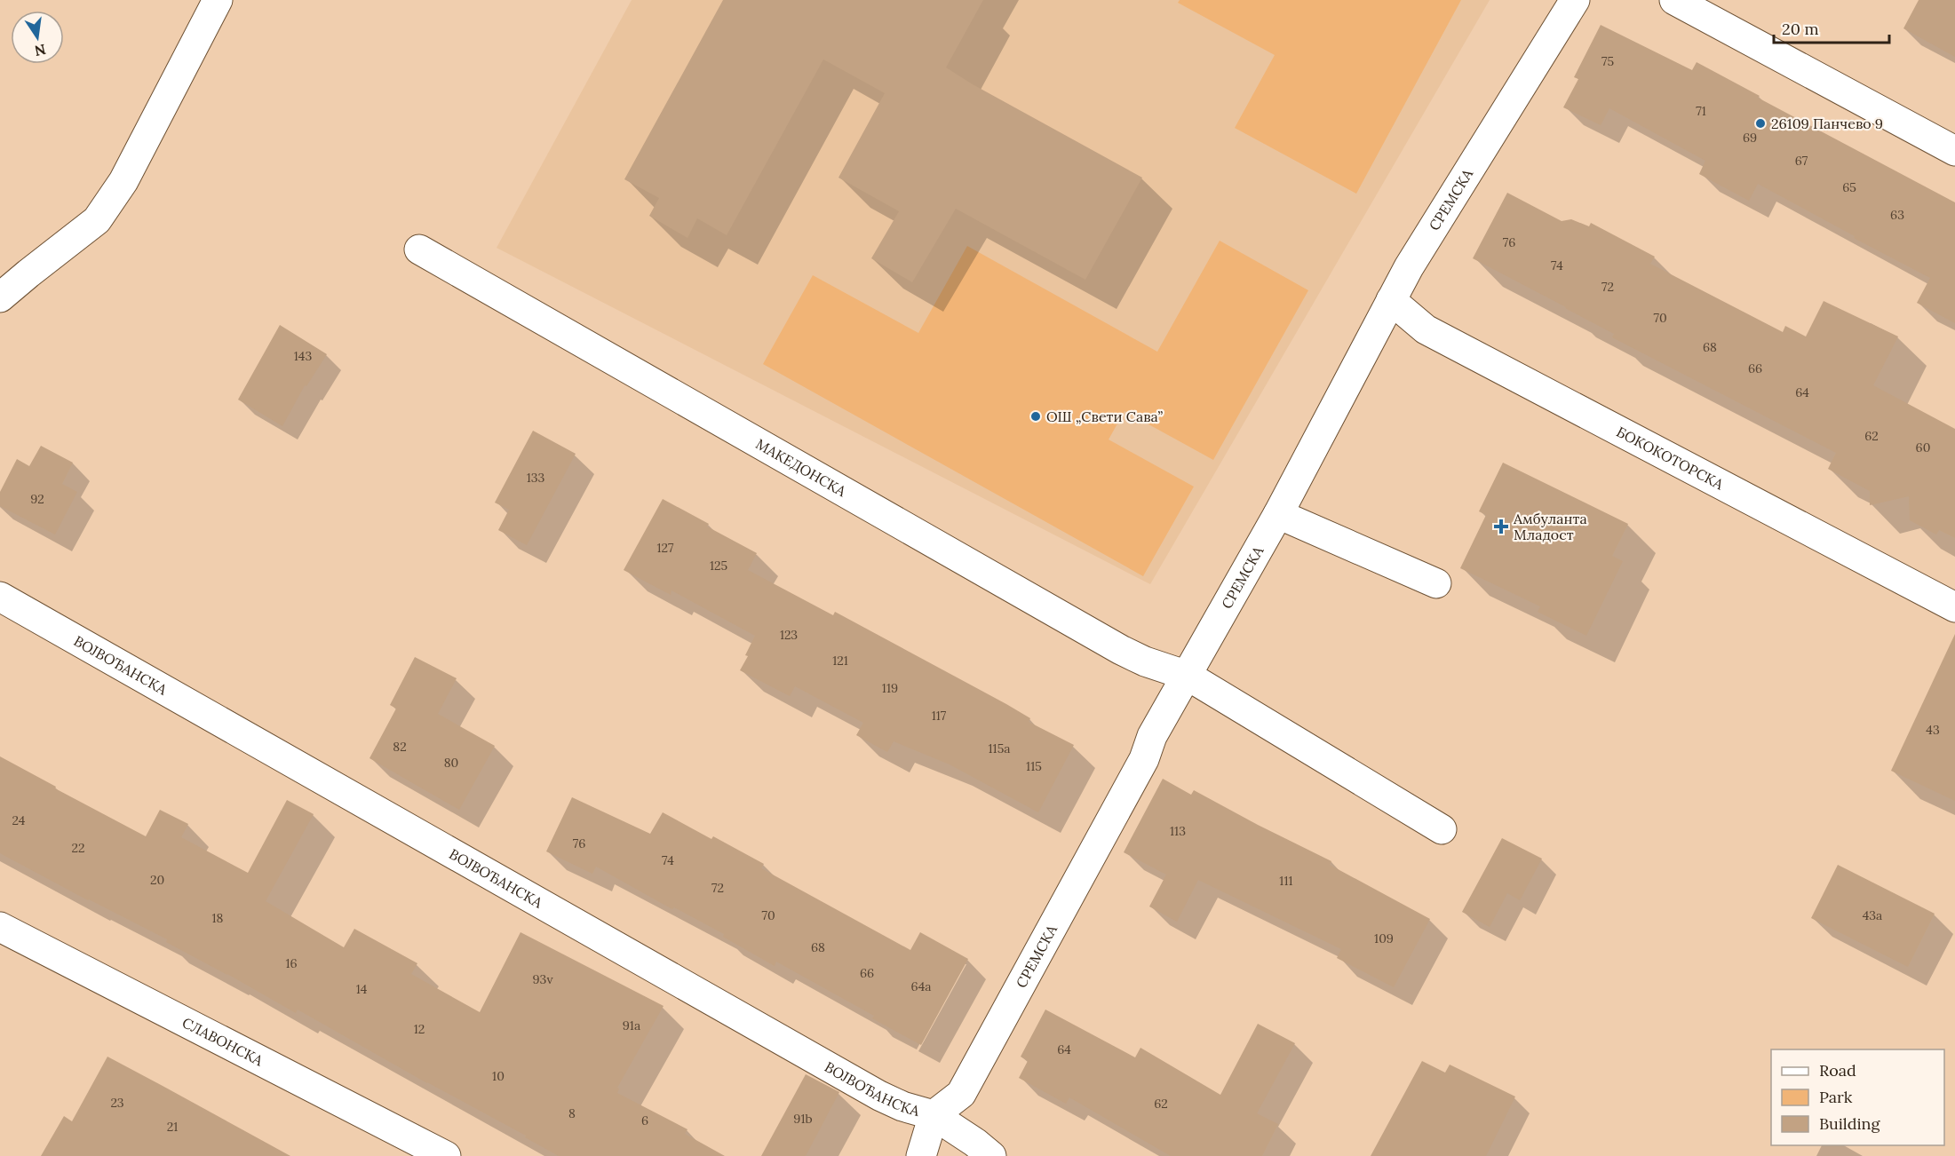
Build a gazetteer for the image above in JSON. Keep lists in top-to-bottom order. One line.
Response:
{"streets":{"street":["СРЕМСКА","БОКОКОТОРСКА","МАКЕДОНСКА","ВОЈВОЂАНСКА","СЛАВОНСКА"]},"crossings":[["СРЕМСКА","БОКОКОТОРСКА"],["СРЕМСКА","МАКЕДОНСКА"],["СРЕМСКА","ВОЈВОЂАНСКА"]],"places":{"other":["26109 Панчево 9","ОШ „Свети Сава”"],"health":["Амбуланта Младост"]},"house_numbers":["75","71","69","67","65","63","76","74","72","70","68","143","66","64","62","60","133","92","127","125","123","121","119","117","43","82","115a","80","115","24","113","76","22","74","20","111","72","70","43a","18","109","68","16","66","93v","64a","14","91a","12","64","10","23","62","8","91b","6","21"],"legend":["Road","Park","Building"],"scale_bar":"20 m","north":"bottom"}
